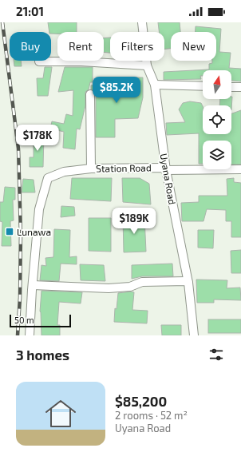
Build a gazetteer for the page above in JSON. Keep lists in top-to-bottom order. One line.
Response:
{"streets":{"street":["Station Road","Uyana Road"]},"crossings":[["Station Road","Uyana Road"]],"places":{"transit":["Lunawa"]},"scale_bar":"50 m","north":"top","page":{"status":"21:01","chip":["Buy","Rent","Filters","New"],"price":["$85.2K","$178K","$189K"],"scale":"50 m","heading":"3 homes","list":[{"name":"$85,200","note":"2 rooms · 52 m² · Uyana Road"}]}}
